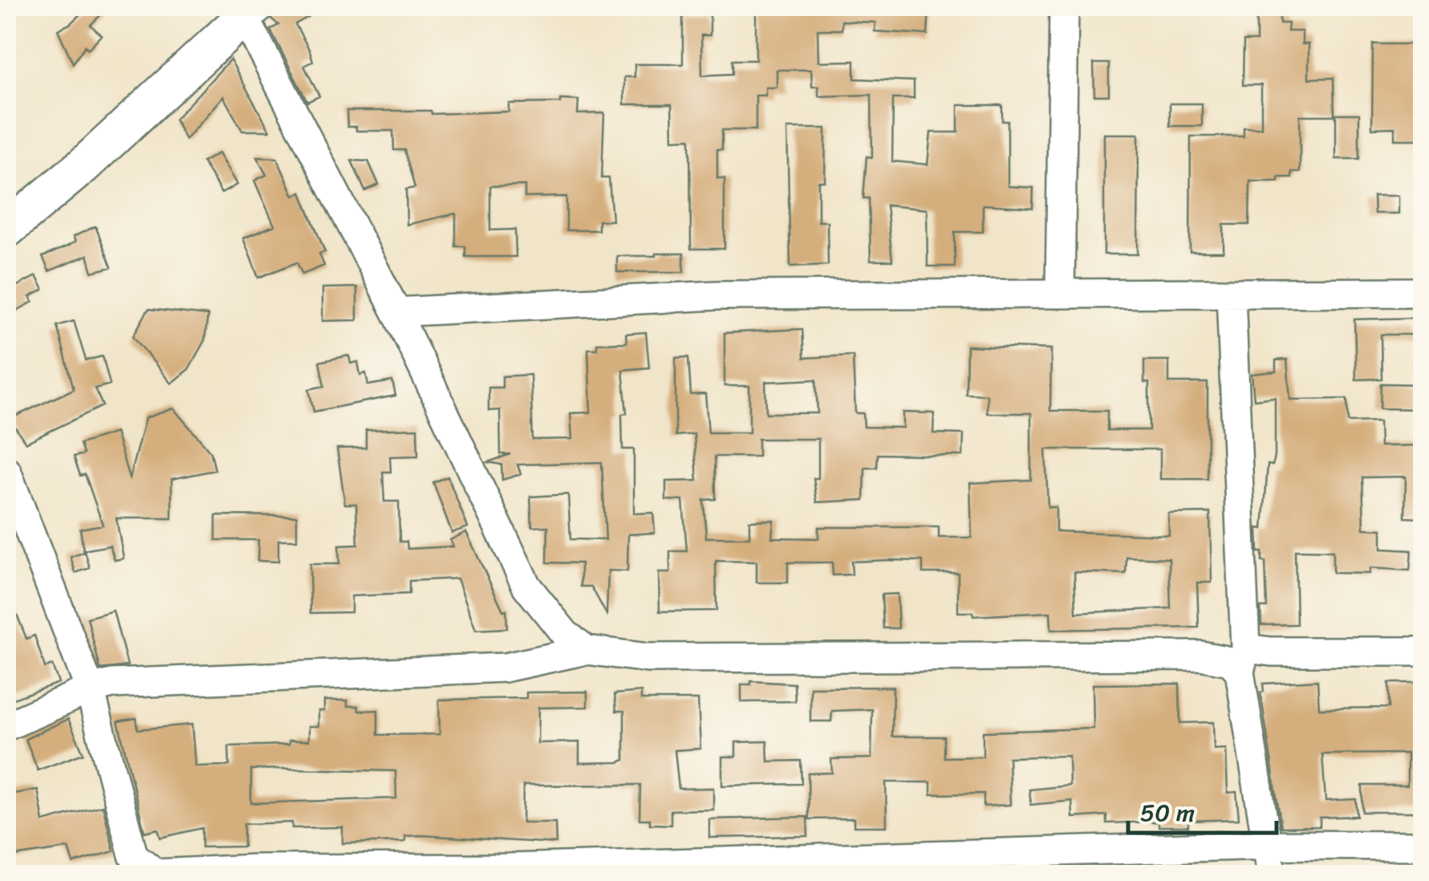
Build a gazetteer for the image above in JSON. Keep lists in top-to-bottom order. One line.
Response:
{"scale_bar":"50 m"}
